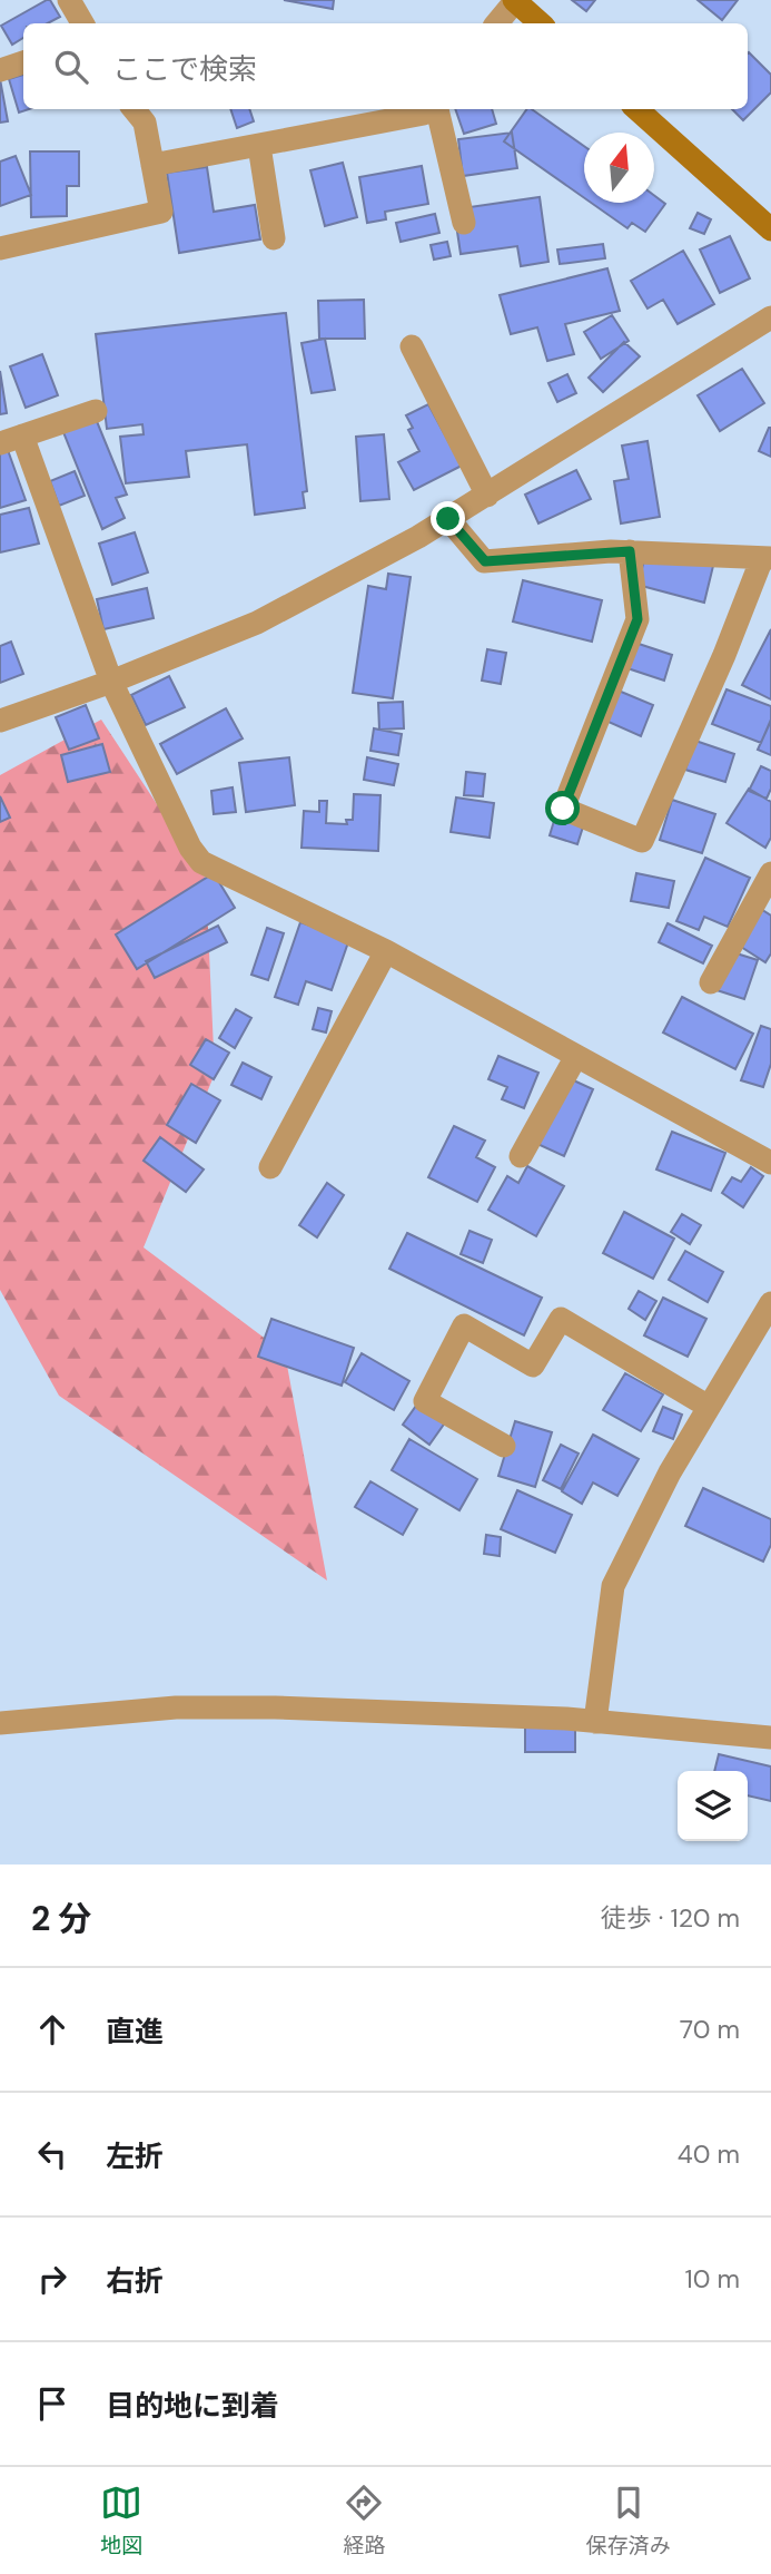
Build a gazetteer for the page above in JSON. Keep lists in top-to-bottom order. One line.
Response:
{"north":"top","page":{"search":"ここで検索","heading":["2 分","徒歩 · 120 m"],"list":[["直進","70 m"],["左折","40 m"],["右折","10 m"],"目的地に到着"],"nav":["地図","経路","保存済み"]}}
